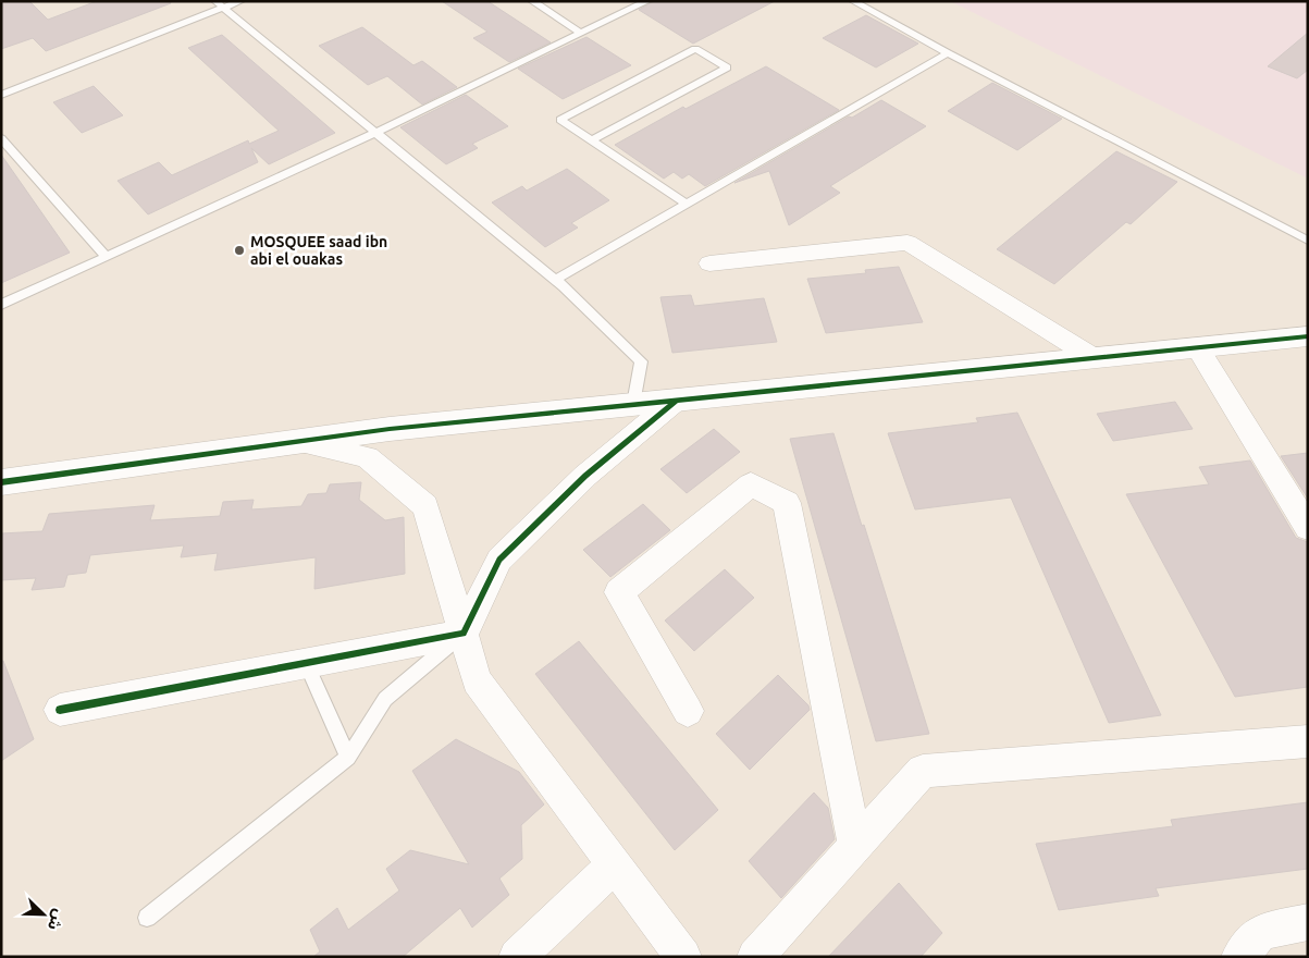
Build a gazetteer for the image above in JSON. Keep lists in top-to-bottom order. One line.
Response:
{"places":["MOSQUEE saad ibn abi el ouakas"],"north":"bottom right"}
